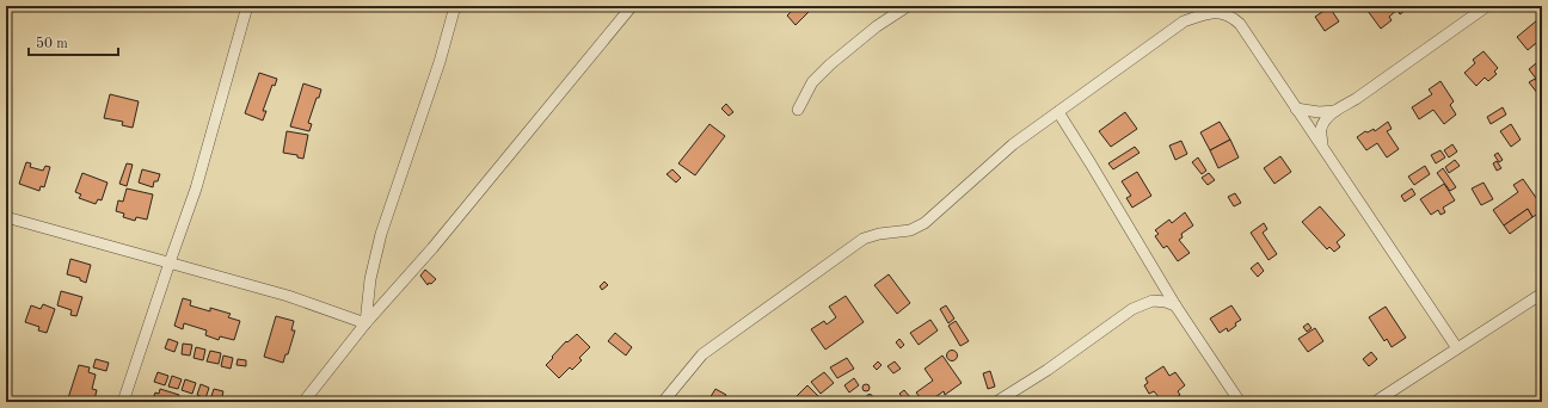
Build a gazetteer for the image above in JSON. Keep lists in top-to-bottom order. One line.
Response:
{"scale_bar":"50 m"}
